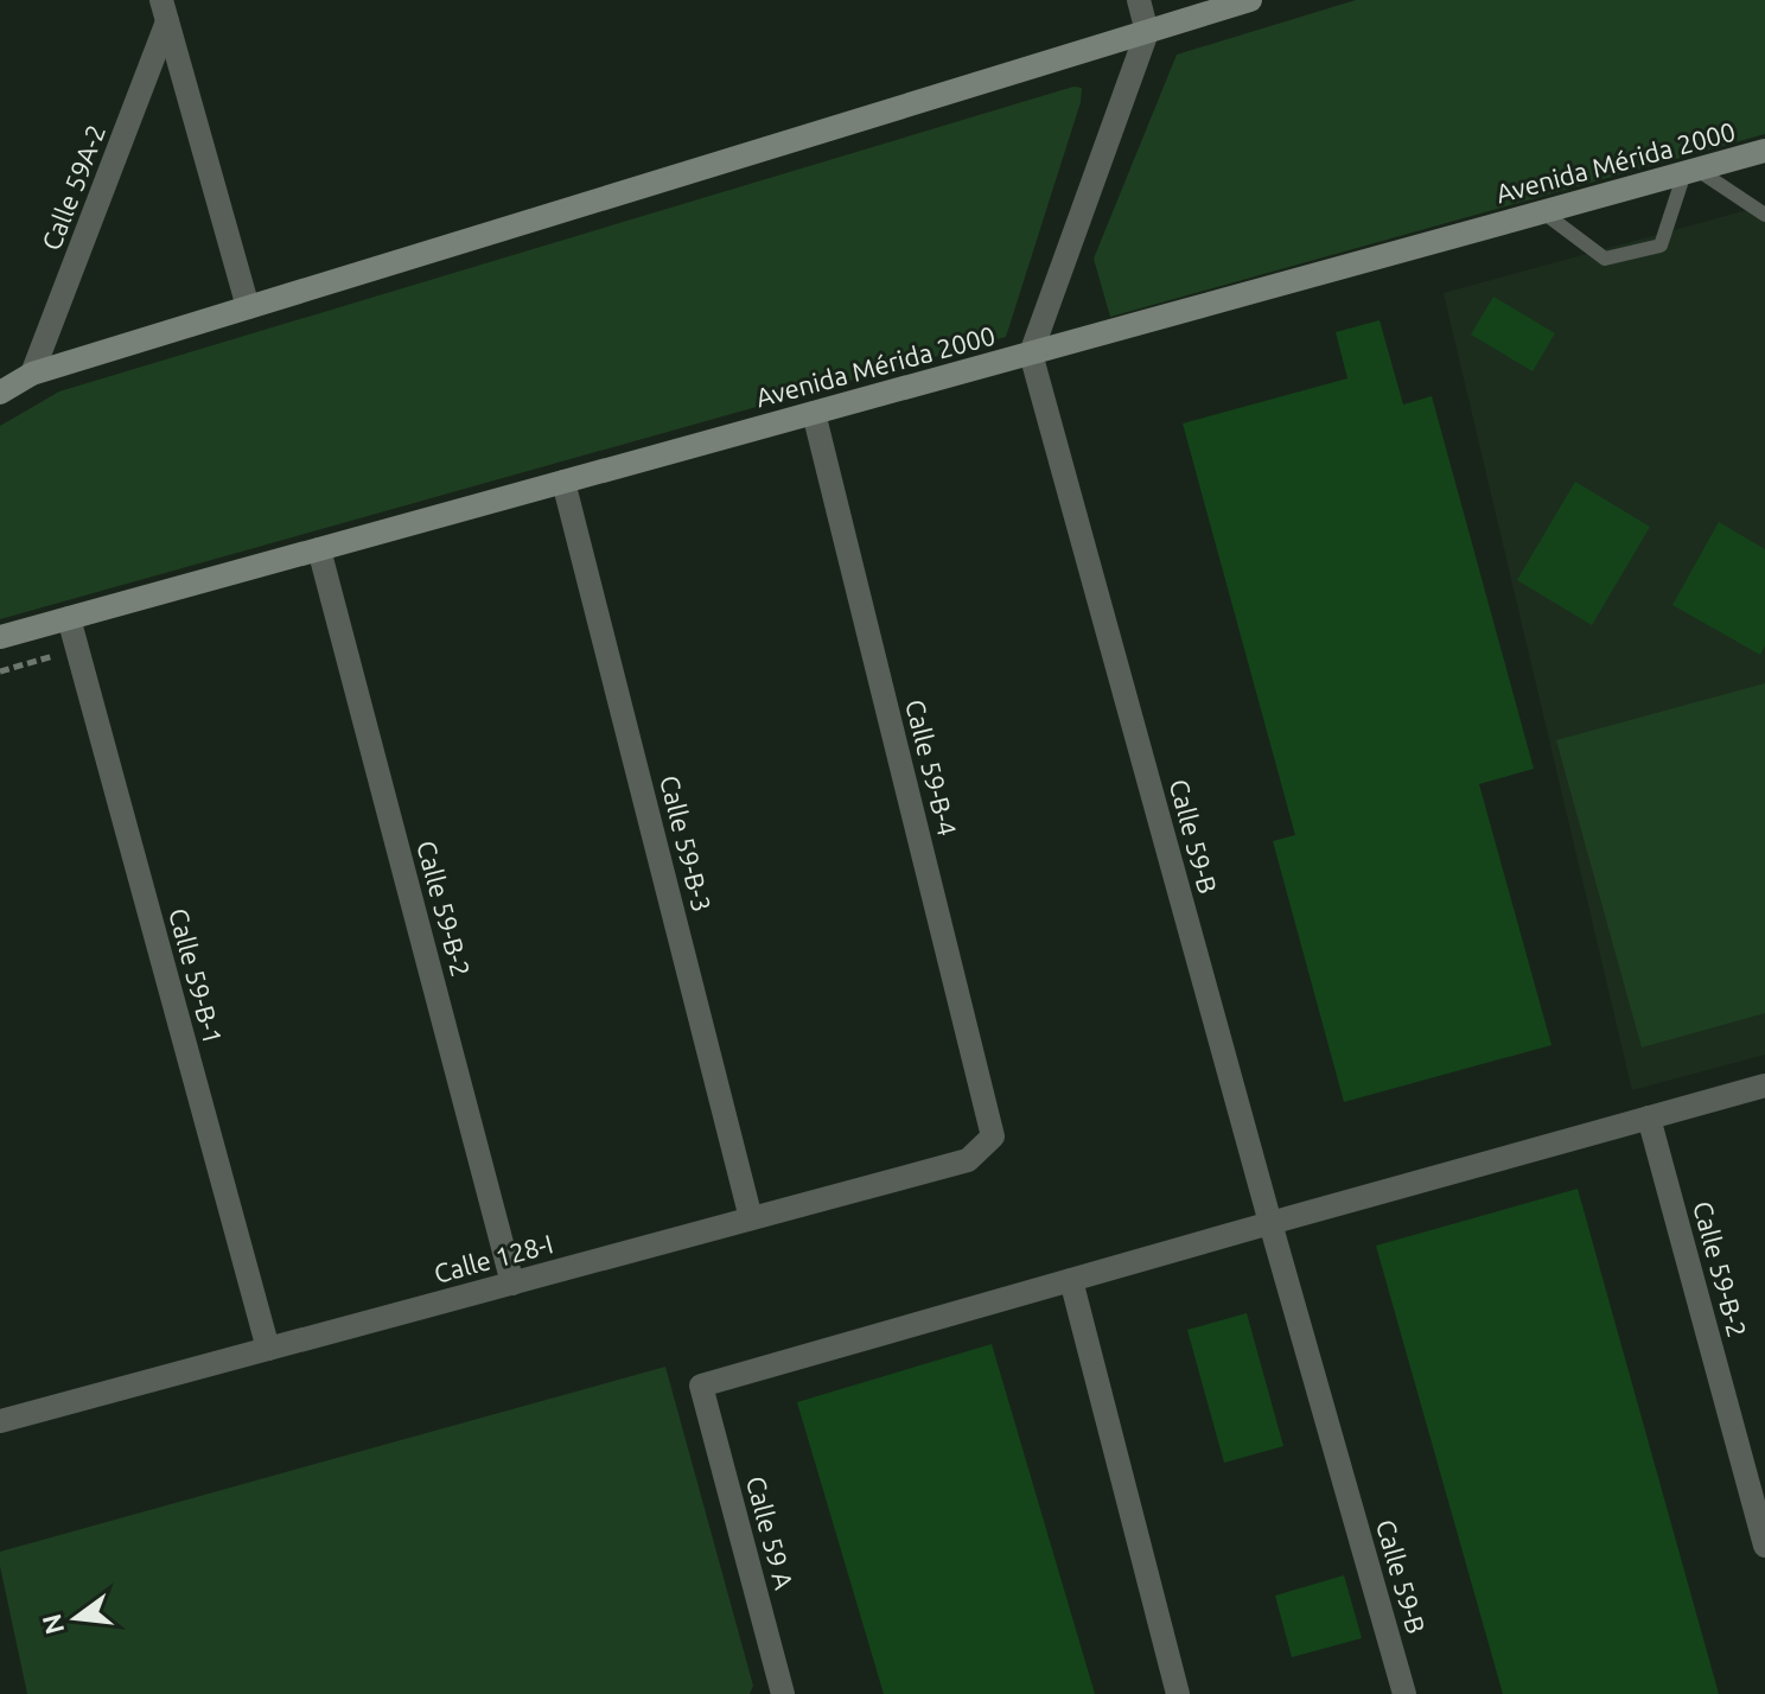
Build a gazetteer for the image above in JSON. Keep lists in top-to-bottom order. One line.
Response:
{"streets":{"main road":["Avenida Mérida 2000"],"street":["Calle 59A-2","Calle 59-B-4","Calle 59-B","Calle 59-B-3","Calle 59-B-2","Calle 59-B-1","Calle 128-I","Calle 59 A"]},"crossings":[["Avenida Mérida 2000","Calle 59-B-4"],["Avenida Mérida 2000","Calle 59-B"],["Avenida Mérida 2000","Calle 59-B-3"],["Avenida Mérida 2000","Calle 59-B-2"],["Avenida Mérida 2000","Calle 59-B-1"],["Calle 59-B-4","Calle 128-I"],["Calle 59-B-3","Calle 128-I"],["Calle 59-B-2","Calle 128-I"],["Calle 59-B-1","Calle 128-I"]],"north":"left"}
